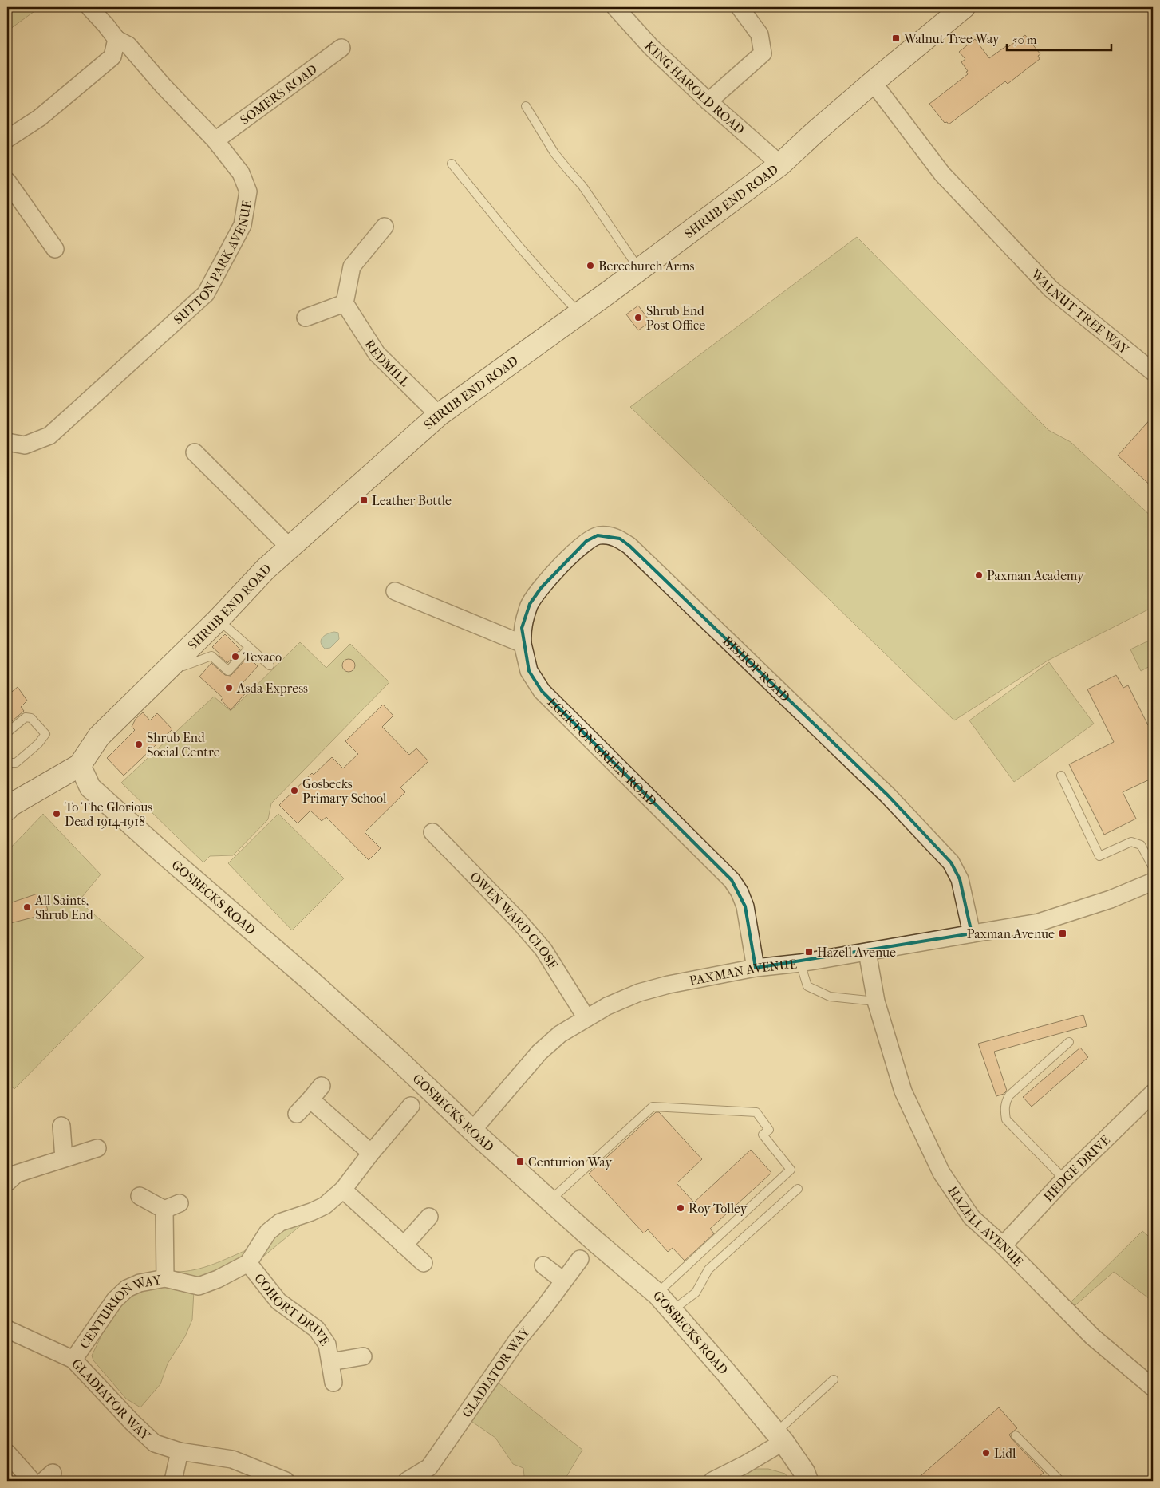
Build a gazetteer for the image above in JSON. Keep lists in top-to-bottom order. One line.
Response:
{"streets":{"main road":["SHRUB END ROAD"],"street":["KING HAROLD ROAD","SOMERS ROAD","SUTTON PARK AVENUE","WALNUT TREE WAY","REDMILL","BISHOP ROAD","EGERTON GREEN ROAD","GOSBECKS ROAD","OWEN WARD CLOSE","PAXMAN AVENUE","HEDGE DRIVE","HAZELL AVENUE","COHORT DRIVE","CENTURION WAY","GLADIATOR WAY"]},"crossings":[["KING HAROLD ROAD","SHRUB END ROAD"],["SOMERS ROAD","SUTTON PARK AVENUE"],["SHRUB END ROAD","WALNUT TREE WAY"],["SHRUB END ROAD","REDMILL"],["SHRUB END ROAD","GOSBECKS ROAD"],["BISHOP ROAD","EGERTON GREEN ROAD"],["BISHOP ROAD","PAXMAN AVENUE"],["EGERTON GREEN ROAD","PAXMAN AVENUE"],["GOSBECKS ROAD","PAXMAN AVENUE"],["OWEN WARD CLOSE","PAXMAN AVENUE"],["PAXMAN AVENUE","HAZELL AVENUE"],["HEDGE DRIVE","HAZELL AVENUE"],["COHORT DRIVE","CENTURION WAY"],["CENTURION WAY","GLADIATOR WAY"]],"places":{"transit":["Walnut Tree Way","Leather Bottle","Paxman Avenue","Hazell Avenue","Centurion Way"],"other":["Berechurch Arms","Shrub End Post Office","Paxman Academy","Texaco","Asda Express","Shrub End Social Centre","Gosbecks Primary School","To The Glorious Dead 1914-1918","All Saints, Shrub End","Roy Tolley","Lidl"]},"scale_bar":"50 m"}
